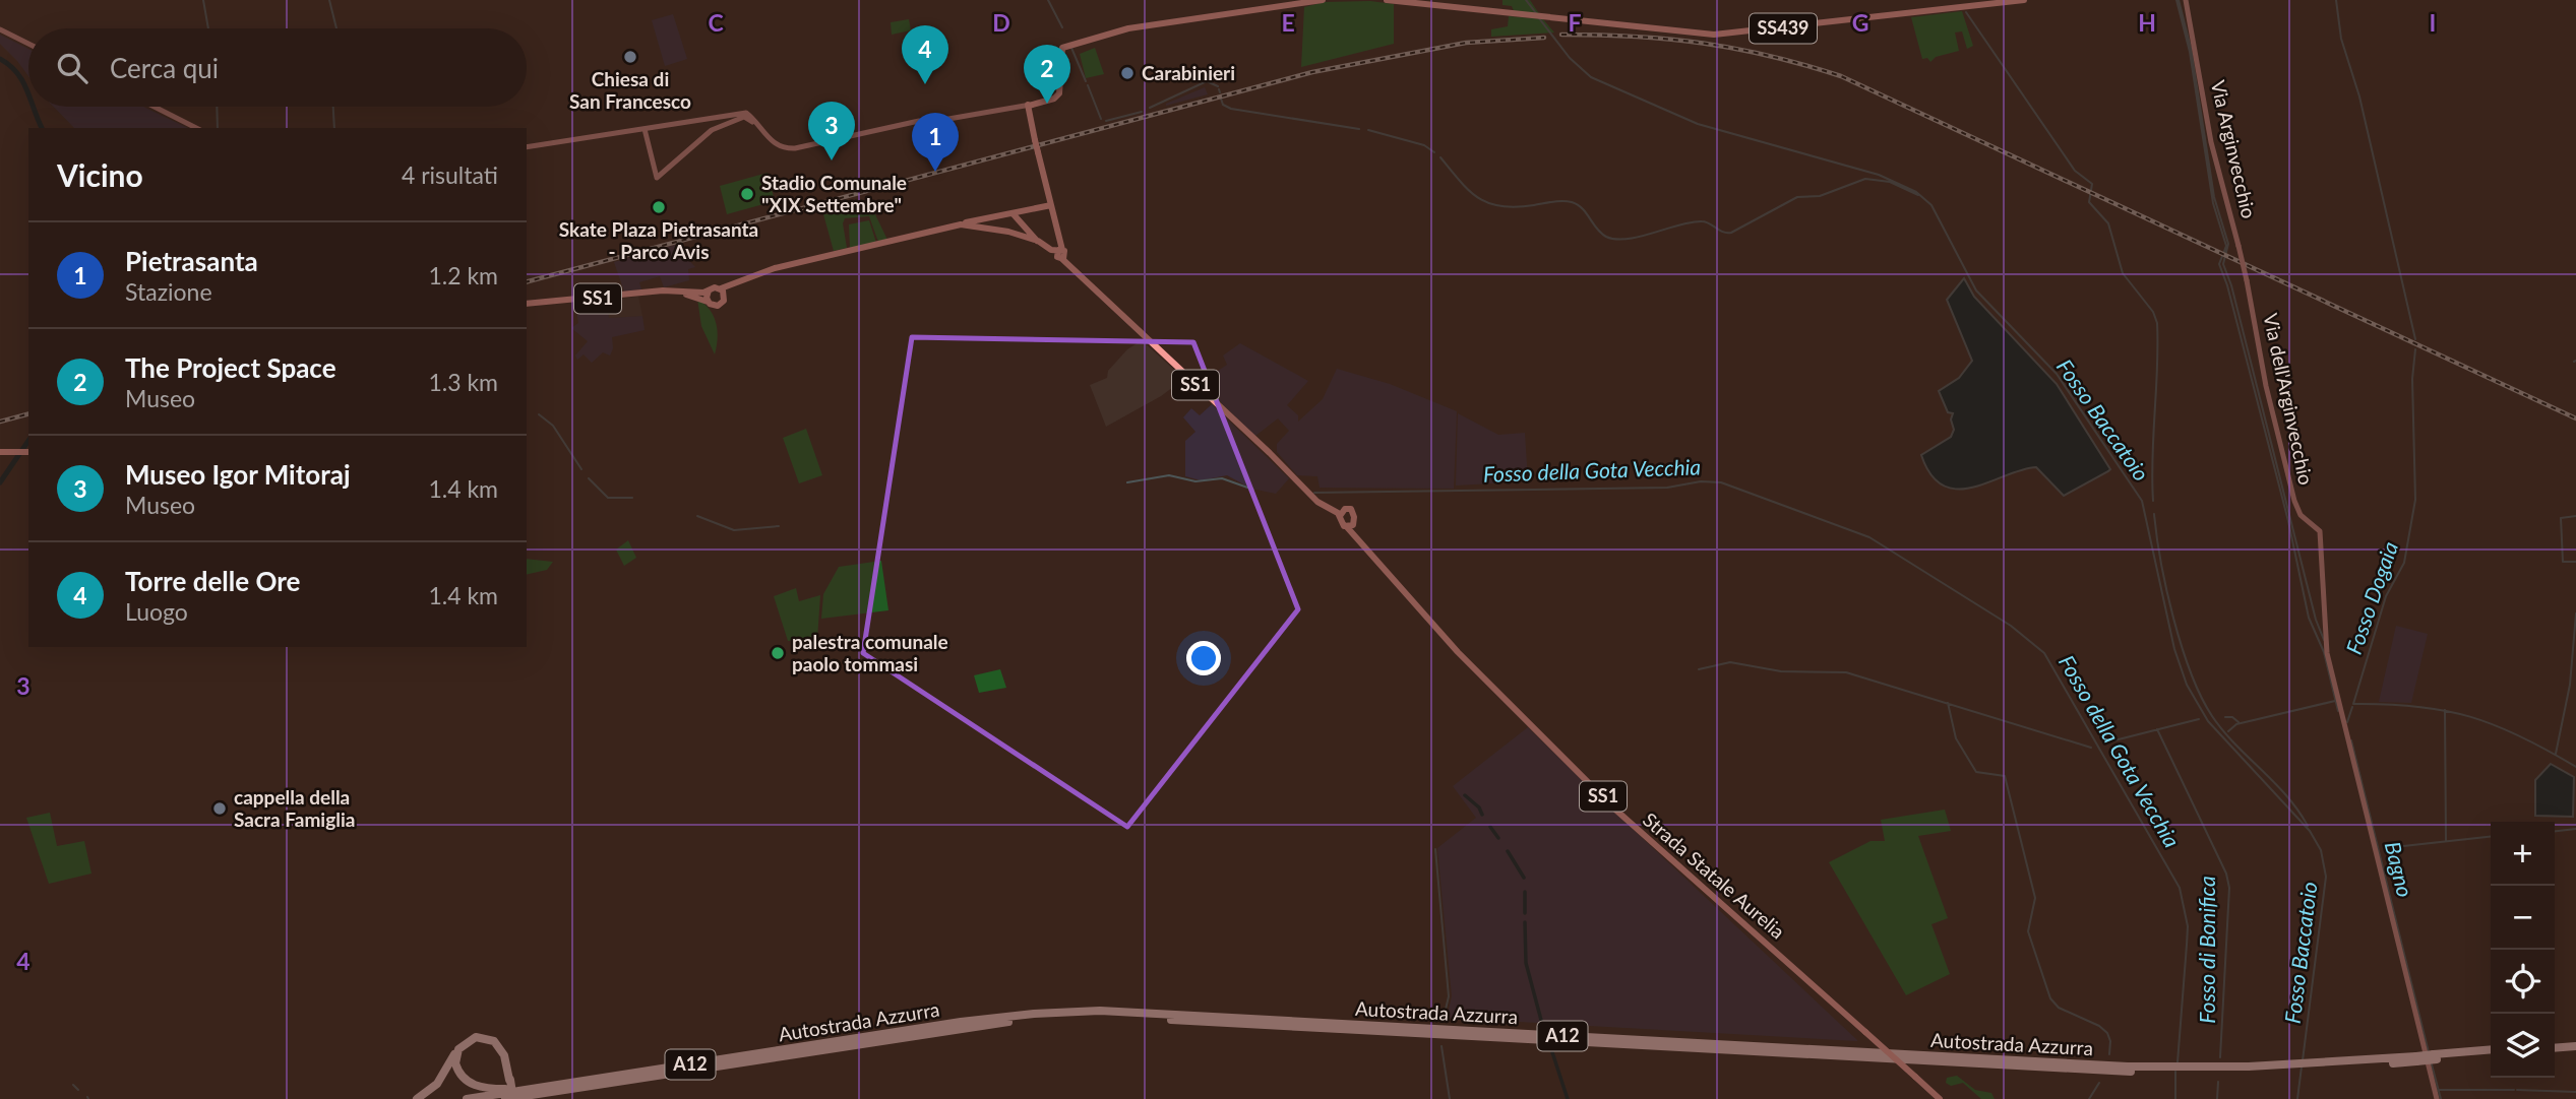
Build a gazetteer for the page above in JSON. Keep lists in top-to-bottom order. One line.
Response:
{"streets":{"highway":["Autostrada Azzurra","A12"],"main road":["SS439","Via Arginvecchio","SS1","Via dell'Arginvecchio","Strada Statale Aurelia"]},"crossings":[["Via Arginvecchio","Via dell'Arginvecchio"]],"water":["Fosso Baccatoio","Fosso della Gota Vecchia","Fosso Dogaia","Bagno","Fosso di Bonifica"],"places":["Chiesa di San Francesco","Carabinieri","Stadio Comunale \"XIX Settembre\"","Skate Plaza Pietrasanta - Parco Avis","palestra comunale paolo tommasi","cappella della Sacra Famiglia"],"page":{"pins":["4","2","3","1"],"search":"Cerca qui","heading":["Vicino","4 risultati"],"list":[{"mark":"1","name":"Pietrasanta","note":"Stazione","value":"1.2 km"},{"mark":"2","name":"The Project Space","note":"Museo","value":"1.3 km"},{"mark":"3","name":"Museo Igor Mitoraj","note":"Museo","value":"1.4 km"},{"mark":"4","name":"Torre delle Ore","note":"Luogo","value":"1.4 km"}],"map_buttons":["+","−"]},"grid":{"columns":["C","D","E","F","G","H","I"],"rows":["3","4"]}}
